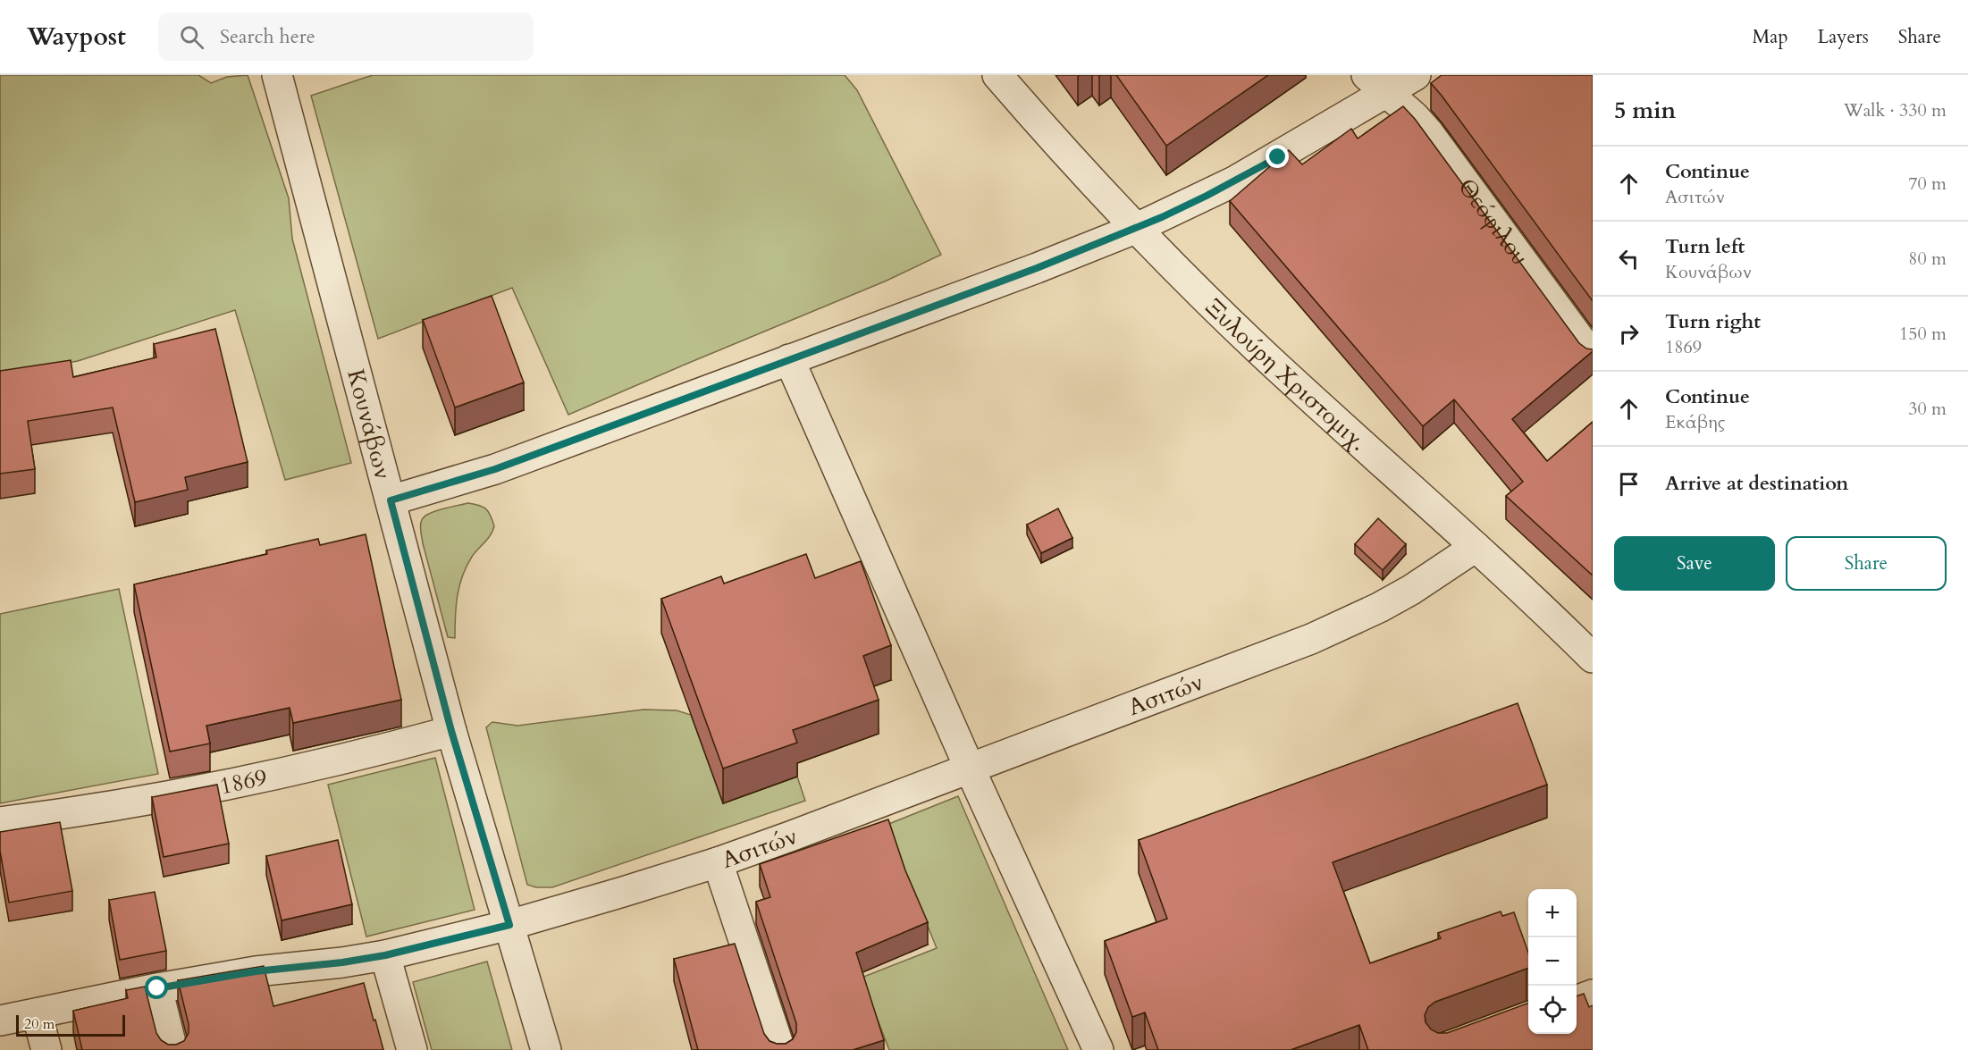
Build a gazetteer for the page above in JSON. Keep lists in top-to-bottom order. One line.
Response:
{"streets":{"street":["Θεόφιλου","Ξυλούρη Χριστομιχ.","Κουνάβων","Ασιτών","1869"]},"crossings":[["Ξυλούρη Χριστομιχ.","Ασιτών"],["Κουνάβων","Ασιτών"],["Κουνάβων","1869"]],"scale_bar":"20 m","page":{"header":"Waypost","search":"Search here","nav":["Map","Layers","Share"],"heading":["5 min","Walk · 330 m"],"list":[["Continue","Ασιτών","70 m"],["Turn left","Κουνάβων","80 m"],["Turn right","1869","150 m"],["Continue","Εκάβης","30 m"],"Arrive at destination"],"buttons":["Save","Share"],"map_buttons":["+","−"],"scale":"20 m"}}
